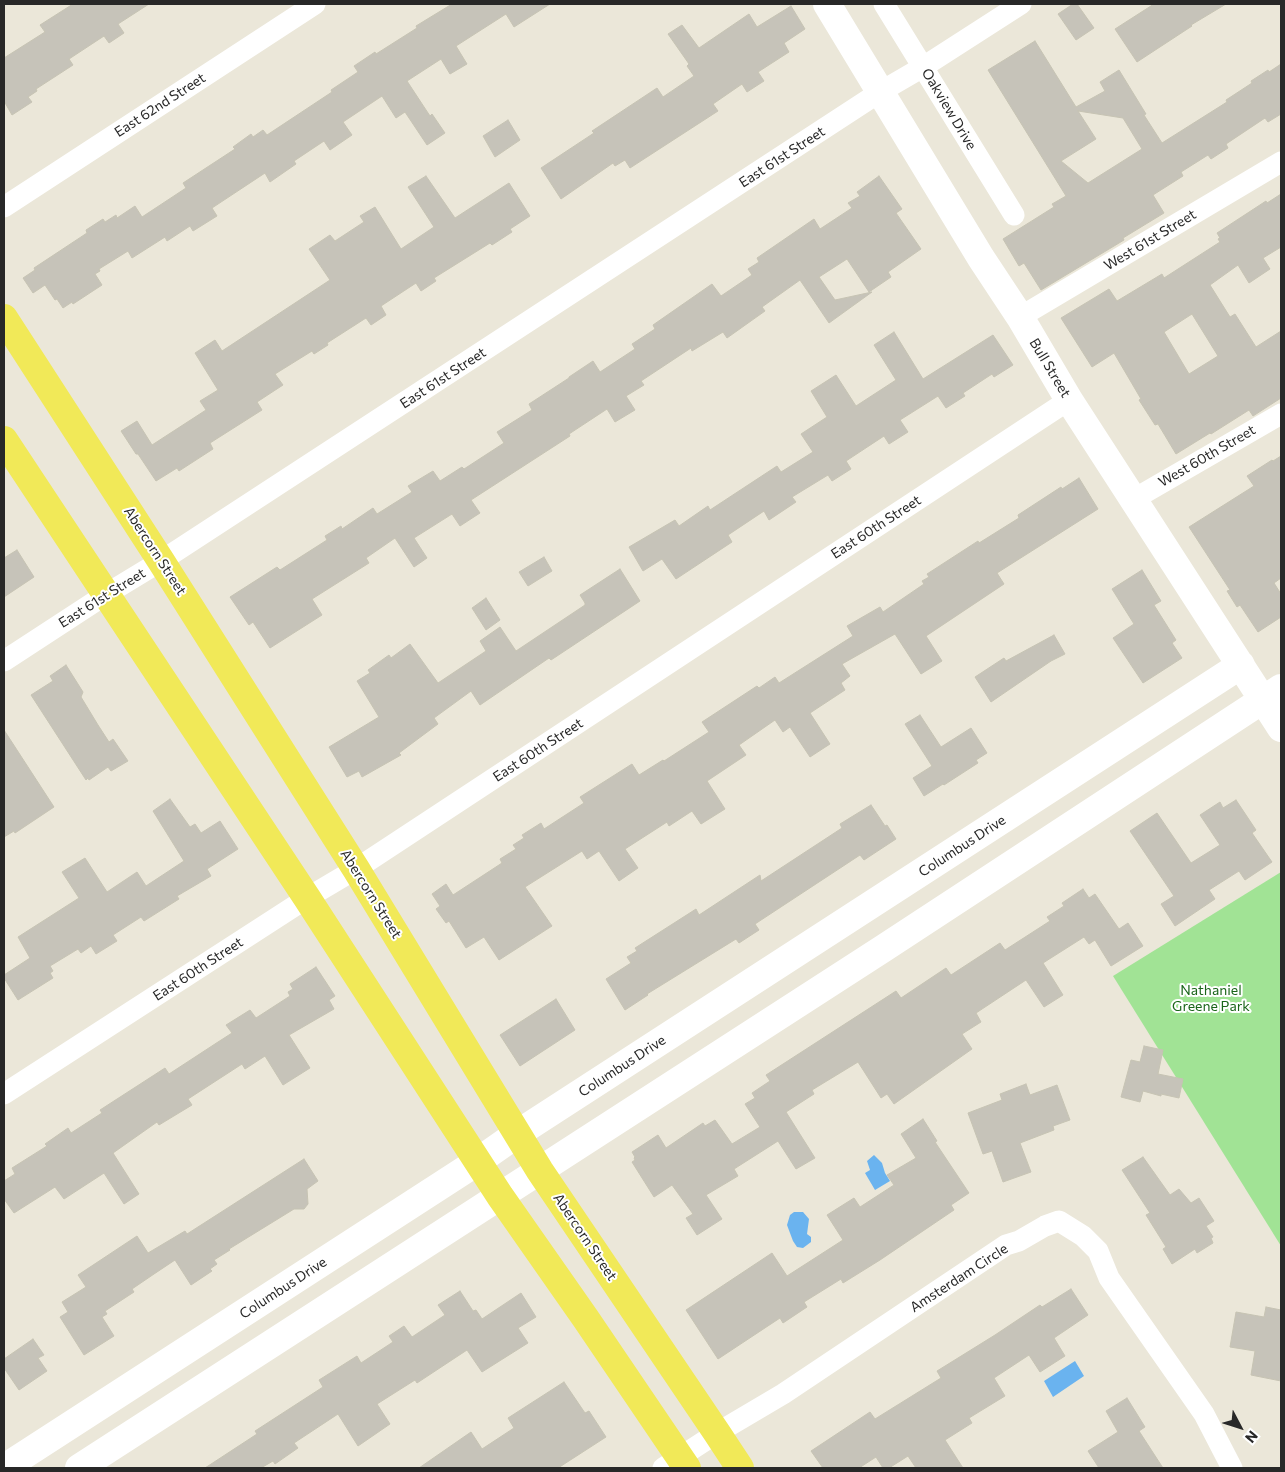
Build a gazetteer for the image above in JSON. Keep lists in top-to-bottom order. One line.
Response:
{"streets":{"main road":["Abercorn Street"],"street":["East 62nd Street","Oakview Drive","East 61st Street","West 61st Street","Bull Street","West 60th Street","East 60th Street","Columbus Drive","Amsterdam Circle"]},"crossings":[["Oakview Drive","East 61st Street"],["East 61st Street","Bull Street"],["East 61st Street","Abercorn Street"],["West 61st Street","Bull Street"],["Bull Street","West 60th Street"],["Bull Street","East 60th Street"],["Bull Street","Columbus Drive"],["East 60th Street","Abercorn Street"],["Abercorn Street","Columbus Drive"],["Abercorn Street","Amsterdam Circle"]],"parks":["Nathaniel Greene Park"],"north":"bottom right"}
